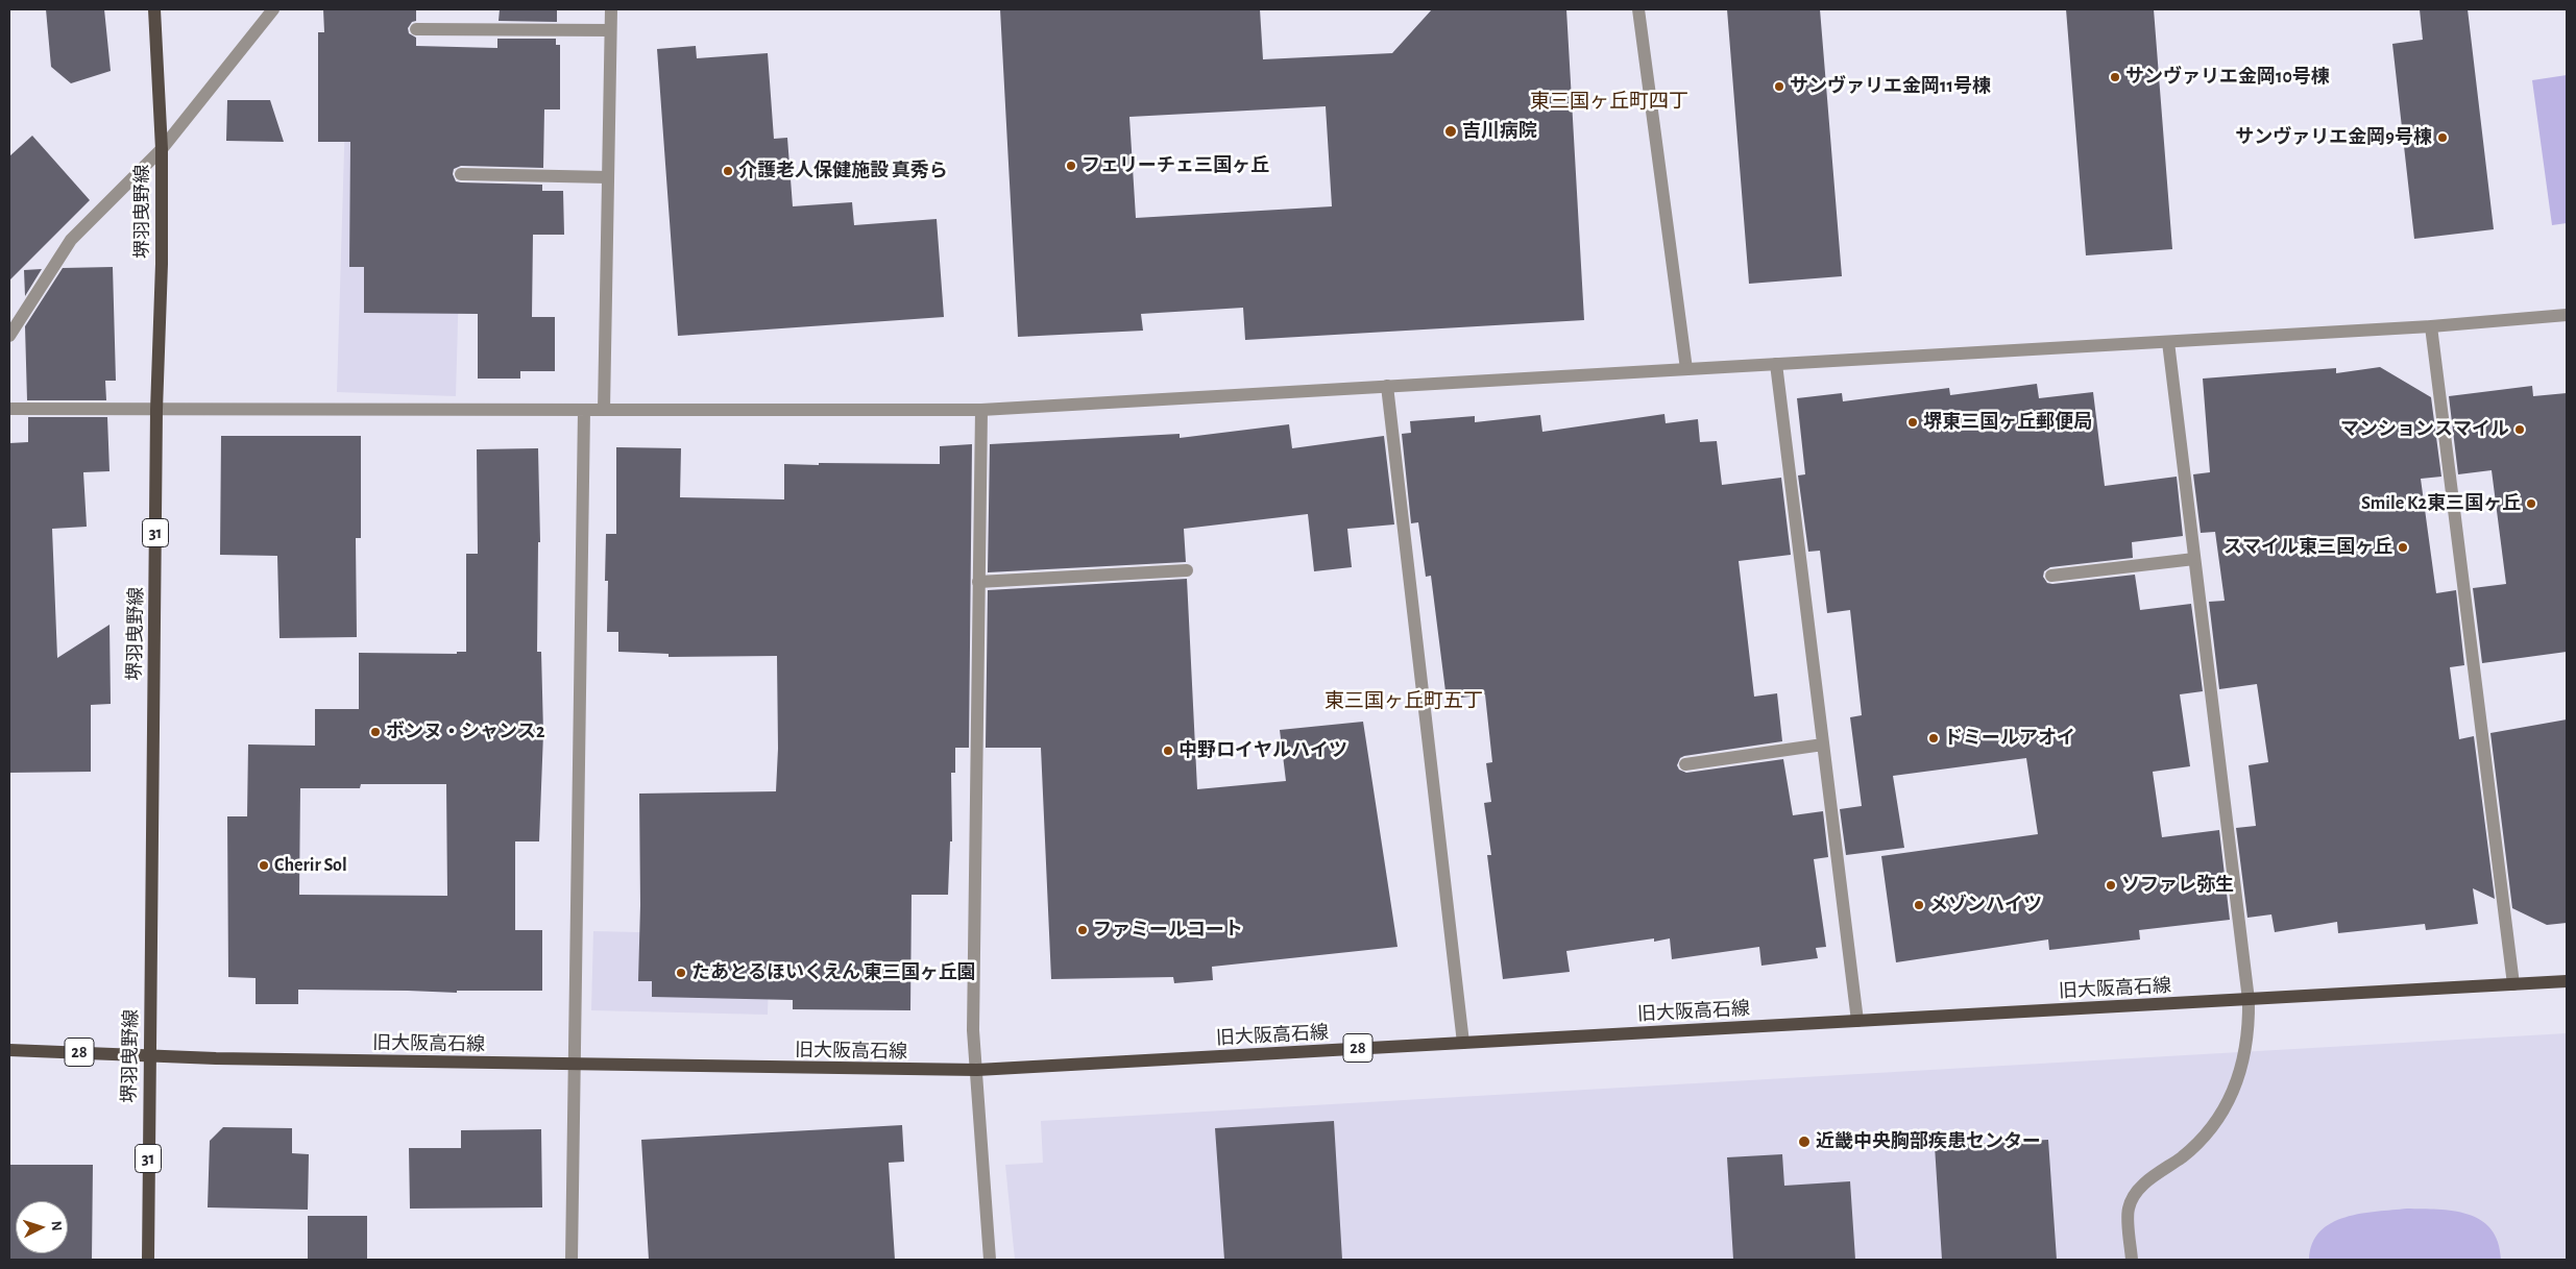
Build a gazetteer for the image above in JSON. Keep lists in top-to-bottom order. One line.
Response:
{"streets":{"main road":["堺羽曳野線","31","旧大阪高石線","28"]},"crossings":[["堺羽曳野線","旧大阪高石線"]],"districts":["東三国ヶ丘町四丁","東三国ヶ丘町五丁"],"places":["サンヴァリエ金岡10号棟","サンヴァリエ金岡11号棟","吉川病院","サンヴァリエ金岡9号棟","フェリーチェ三国ヶ丘","介護老人保健施設 真秀ら","堺東三国ヶ丘郵便局","マンションスマイル","Smile K2東三国ヶ丘","スマイル東三国ヶ丘","ボンヌ・シャンス2","ドミールアオイ","中野ロイヤルハイツ","Cherir Sol","ソファレ弥生","メゾンハイツ","ファミールコート","たあとるほいくえん 東三国ヶ丘園","近畿中央胸部疾患センター"],"north":"right"}
